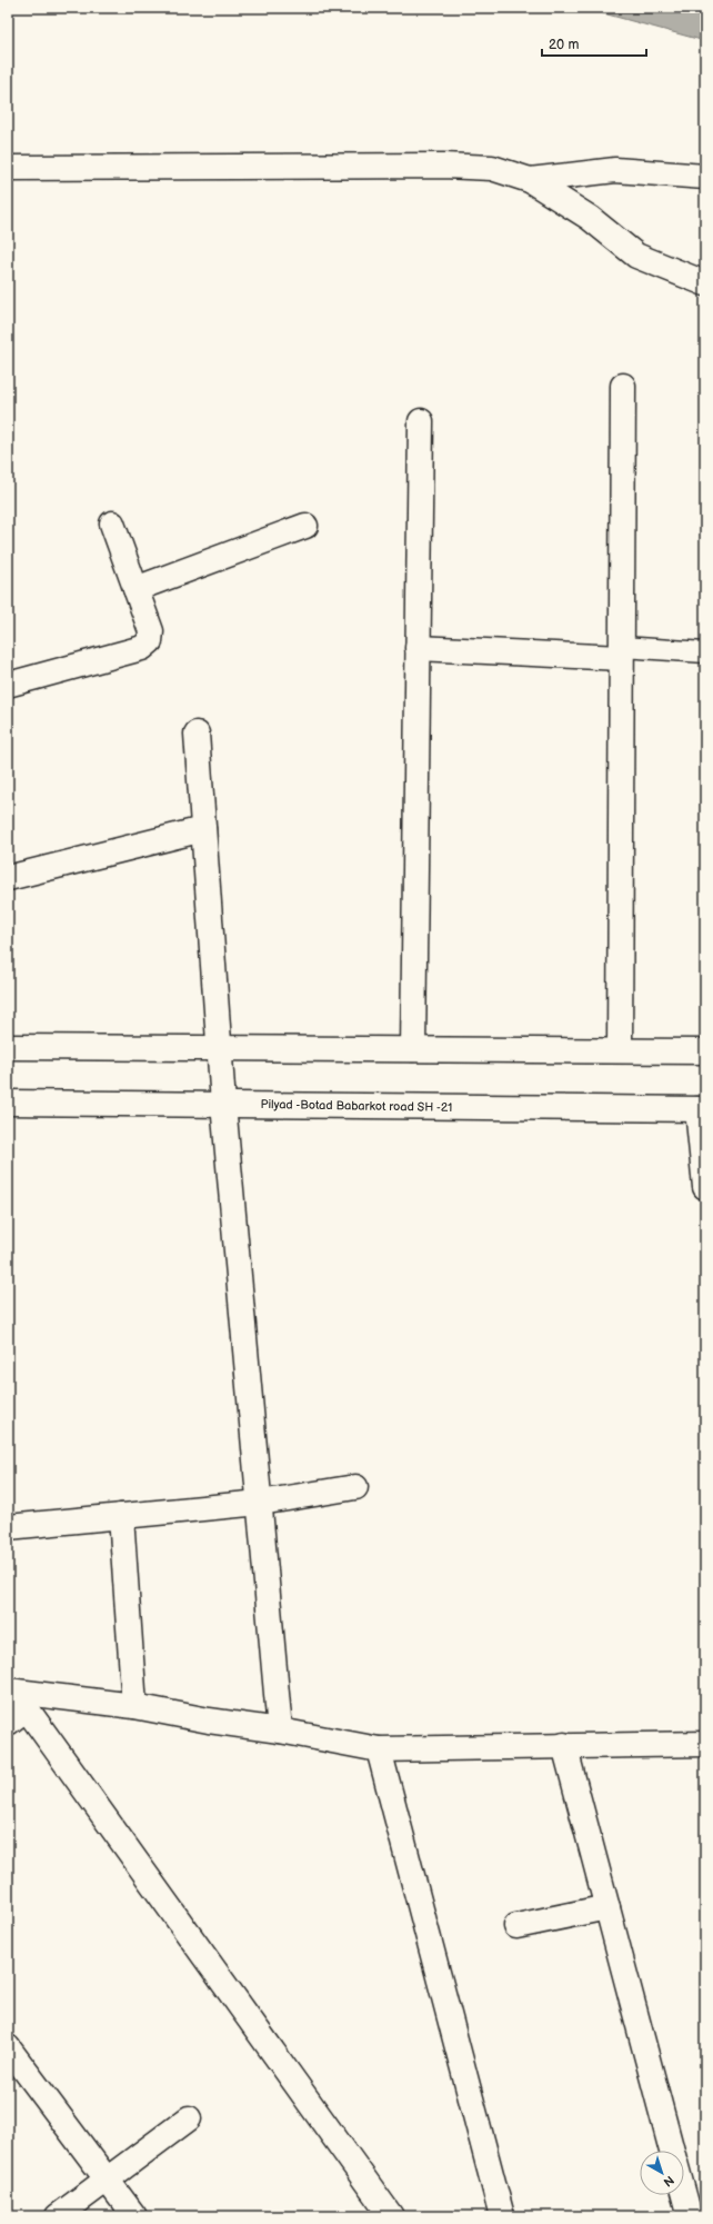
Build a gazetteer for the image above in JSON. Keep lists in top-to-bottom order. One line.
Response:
{"streets":{"street":["Pilyad -Botad Babarkot road SH -21"]},"scale_bar":"20 m","north":"bottom right"}
